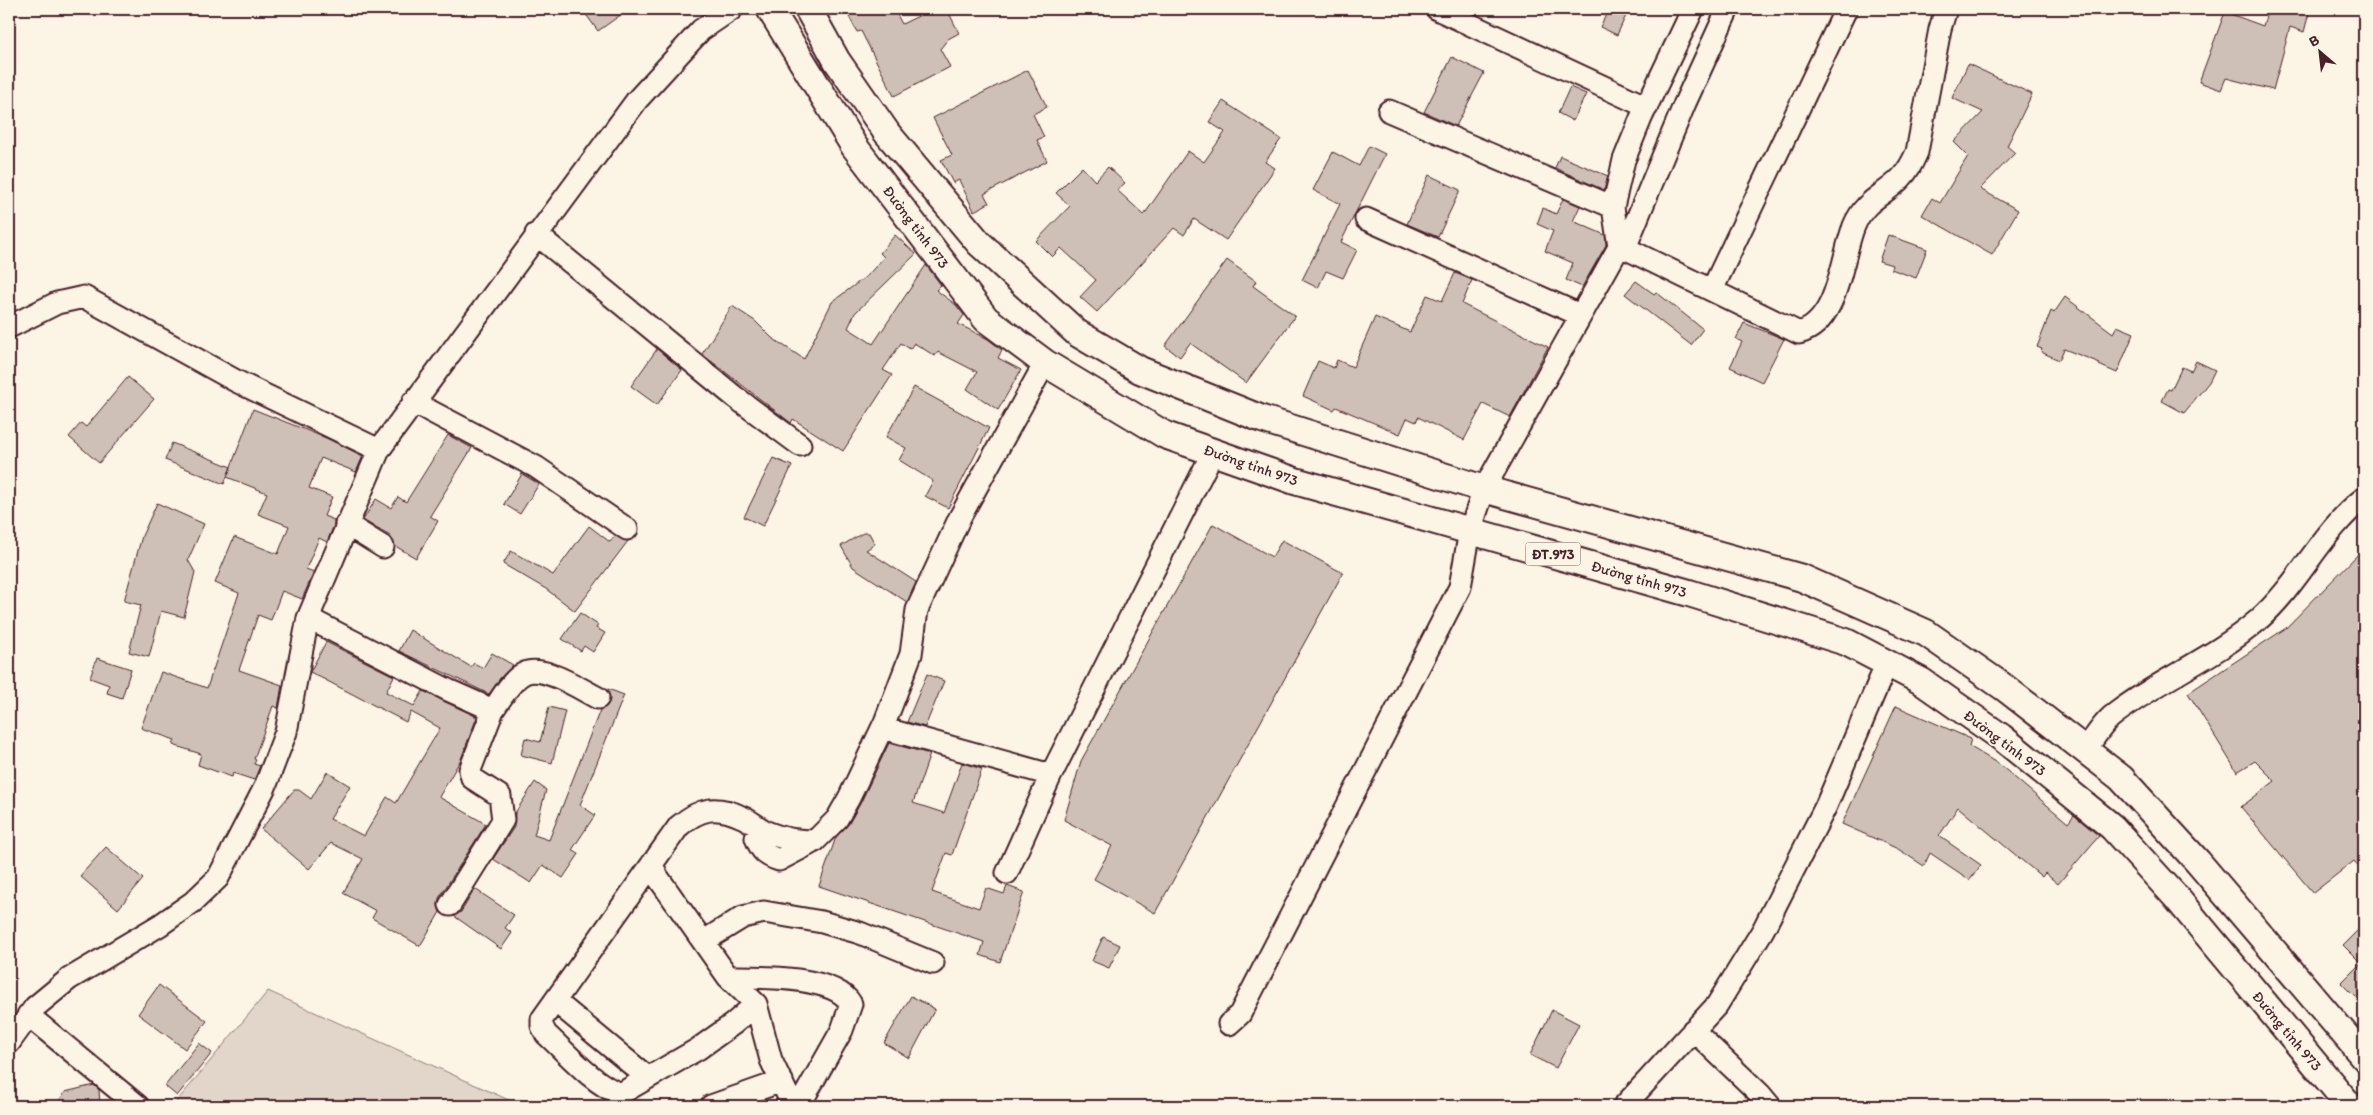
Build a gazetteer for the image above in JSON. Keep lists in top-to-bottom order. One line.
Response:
{"streets":{"main road":["Đường tỉnh 973","ĐT.973"]},"north":"top left"}
